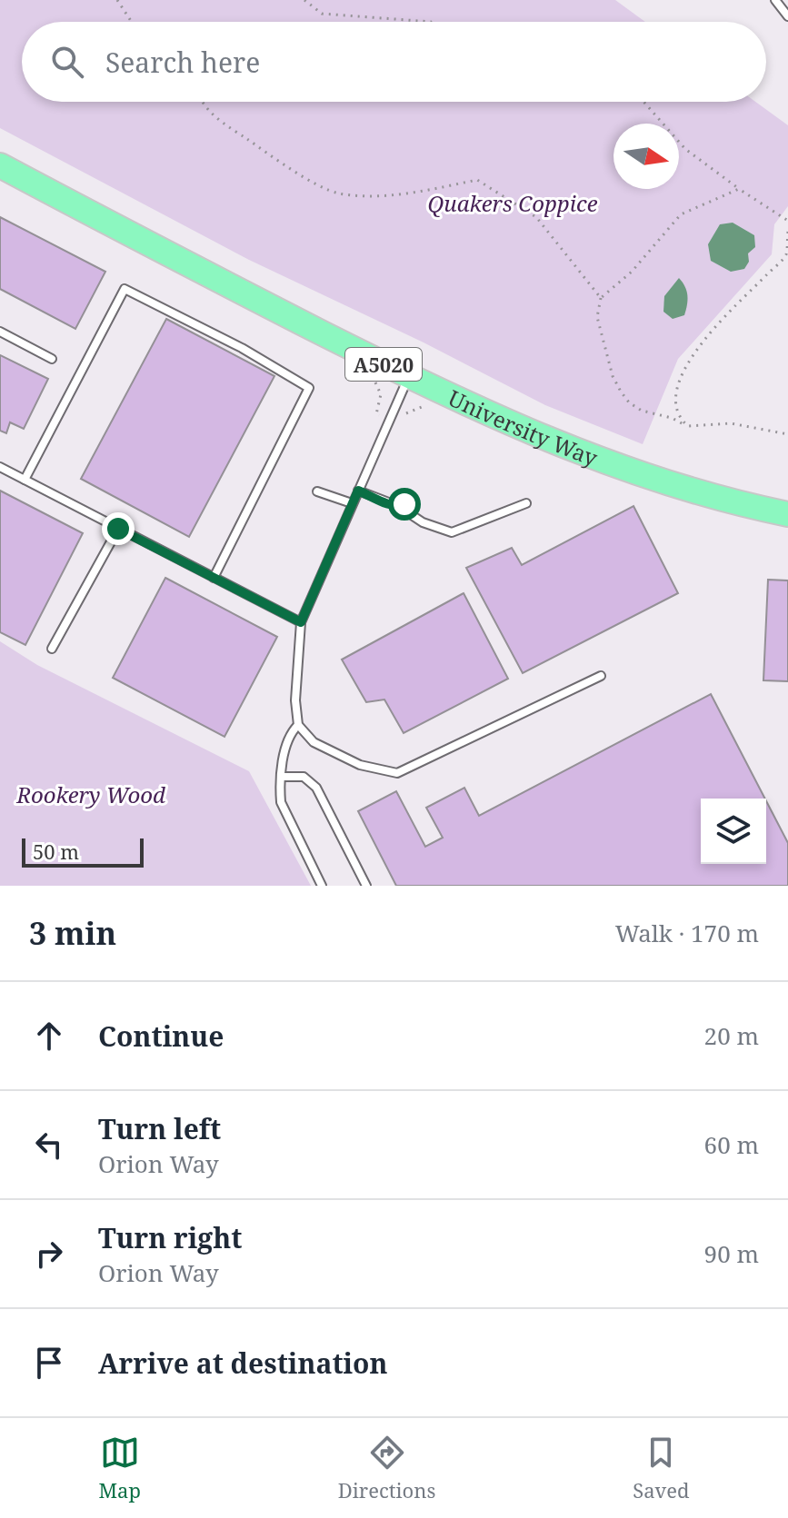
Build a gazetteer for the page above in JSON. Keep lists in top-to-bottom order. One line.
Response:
{"streets":{"highway":["A5020","University Way"]},"parks":["Quakers Coppice","Rookery Wood"],"scale_bar":"50 m","north":"right","page":{"search":"Search here","scale":"50 m","heading":["3 min","Walk · 170 m"],"list":[["Continue","20 m"],["Turn left","Orion Way","60 m"],["Turn right","Orion Way","90 m"],"Arrive at destination"],"nav":["Map","Directions","Saved"]}}
